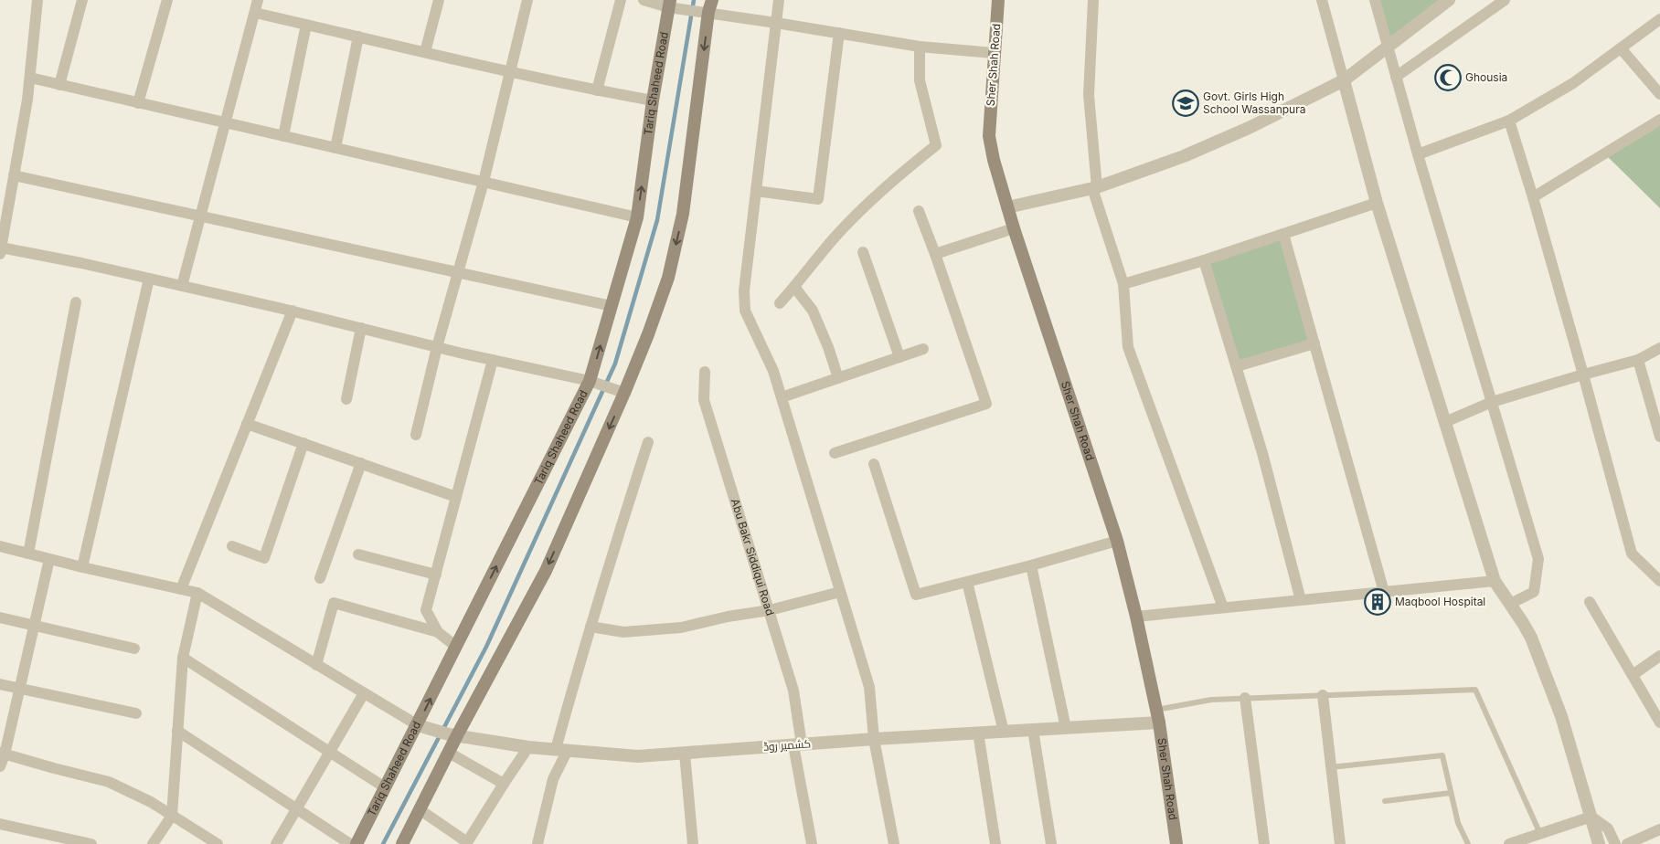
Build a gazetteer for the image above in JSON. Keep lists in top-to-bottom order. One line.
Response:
{"streets":{"main road":["Sher Shah Road","Tariq Shaheed Road"],"street":["Abu Bakr Siddiqui Road","کشمیر روڈ"]},"crossings":[["Sher Shah Road","کشمیر روڈ"],["Tariq Shaheed Road","کشمیر روڈ"],["Abu Bakr Siddiqui Road","کشمیر روڈ"]],"places":{"mosque":["Ghousia"],"school or university":["Govt. Girls High School Wassanpura"],"building":["Maqbool Hospital"]}}
